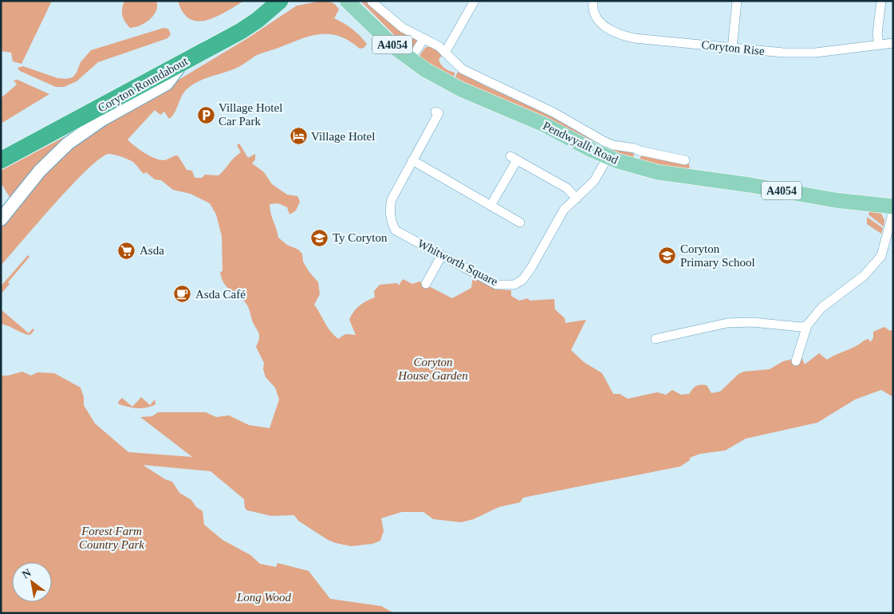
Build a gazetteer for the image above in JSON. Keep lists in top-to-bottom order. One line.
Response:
{"streets":{"highway":["Coryton Roundabout"],"main road":["A4054","Pendwyallt Road"],"street":["Coryton Rise","Whitworth Square"]},"crossings":[["Pendwyallt Road","Whitworth Square"]],"parks":["Coryton House Garden","Forest Farm Country Park","Long Wood"],"places":{"parking":["Village Hotel Car Park"],"hotel":["Village Hotel"],"school or university":["Ty Coryton","Coryton Primary School"],"supermarket":["Asda"],"cafe":["Asda Café"]},"north":"top left"}
